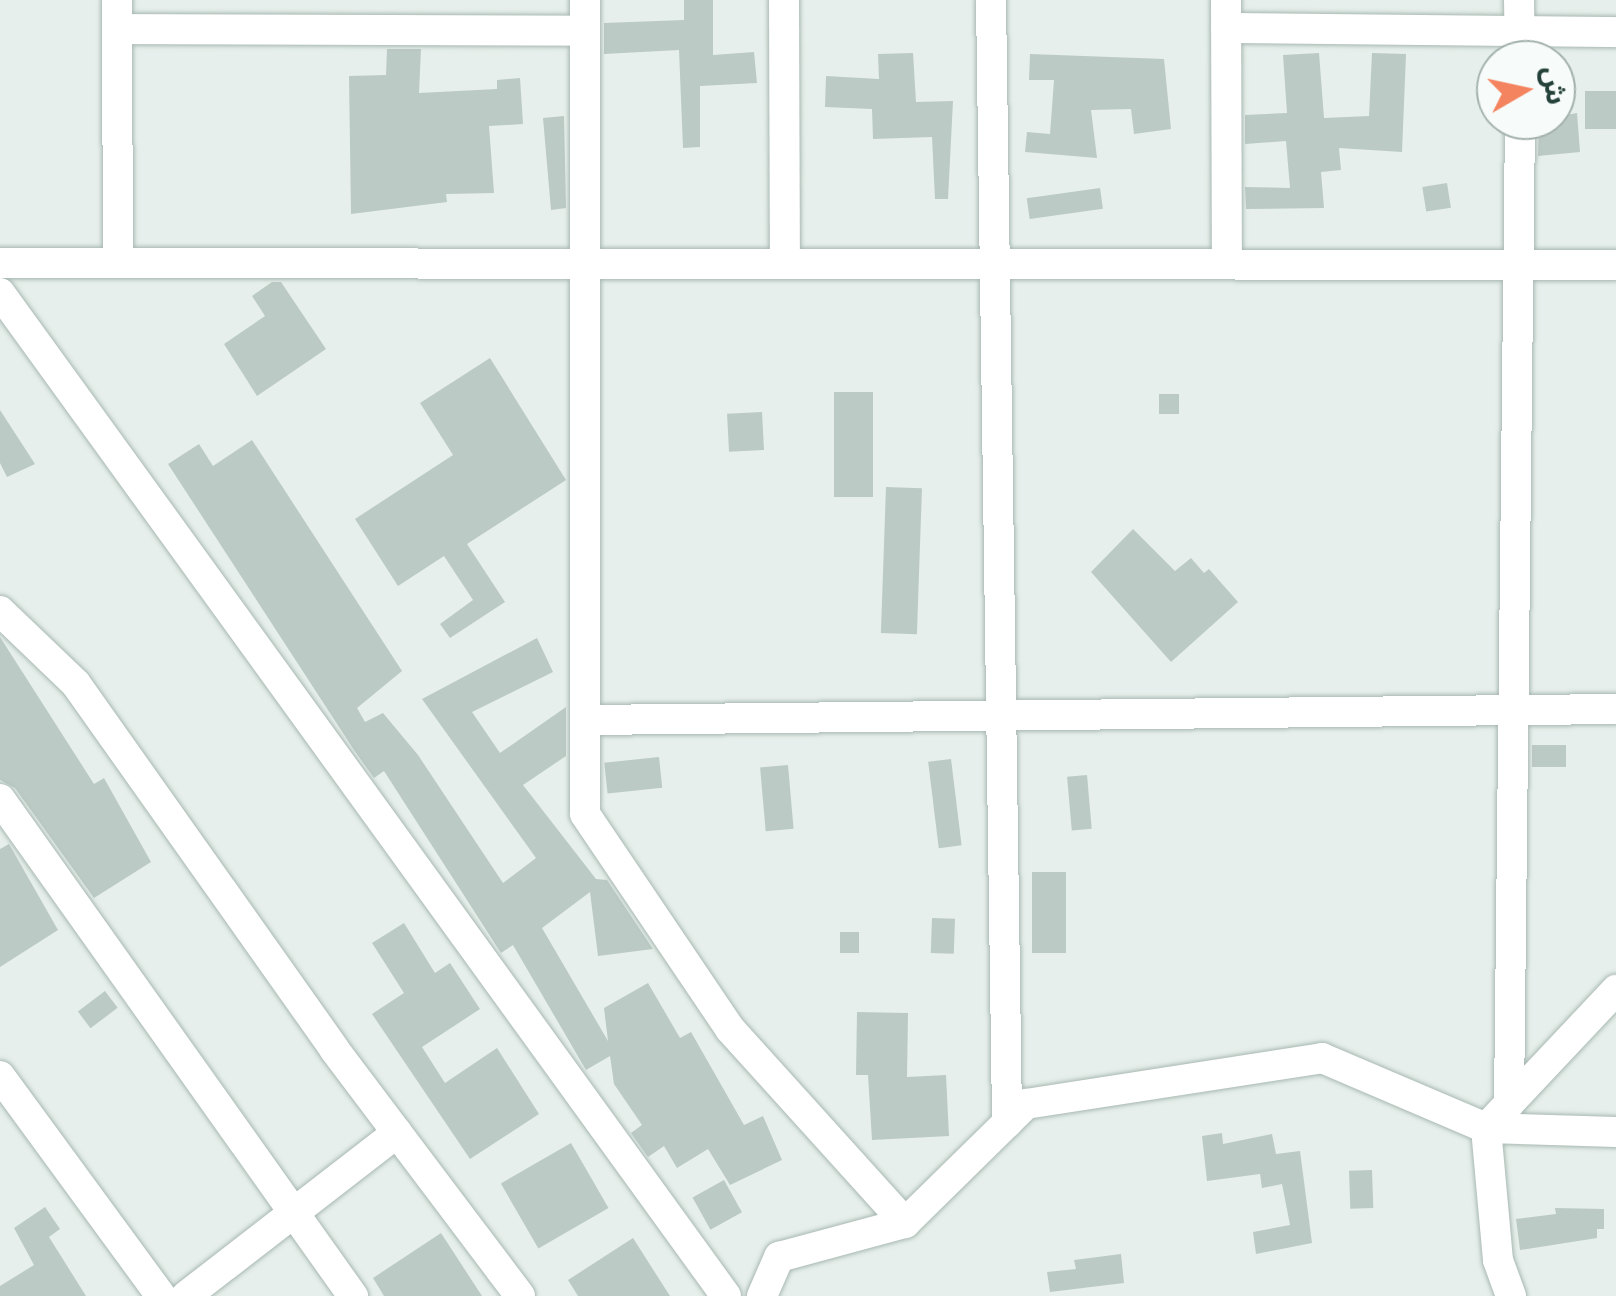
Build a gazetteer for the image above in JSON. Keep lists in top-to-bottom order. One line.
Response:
{"north":"right"}
